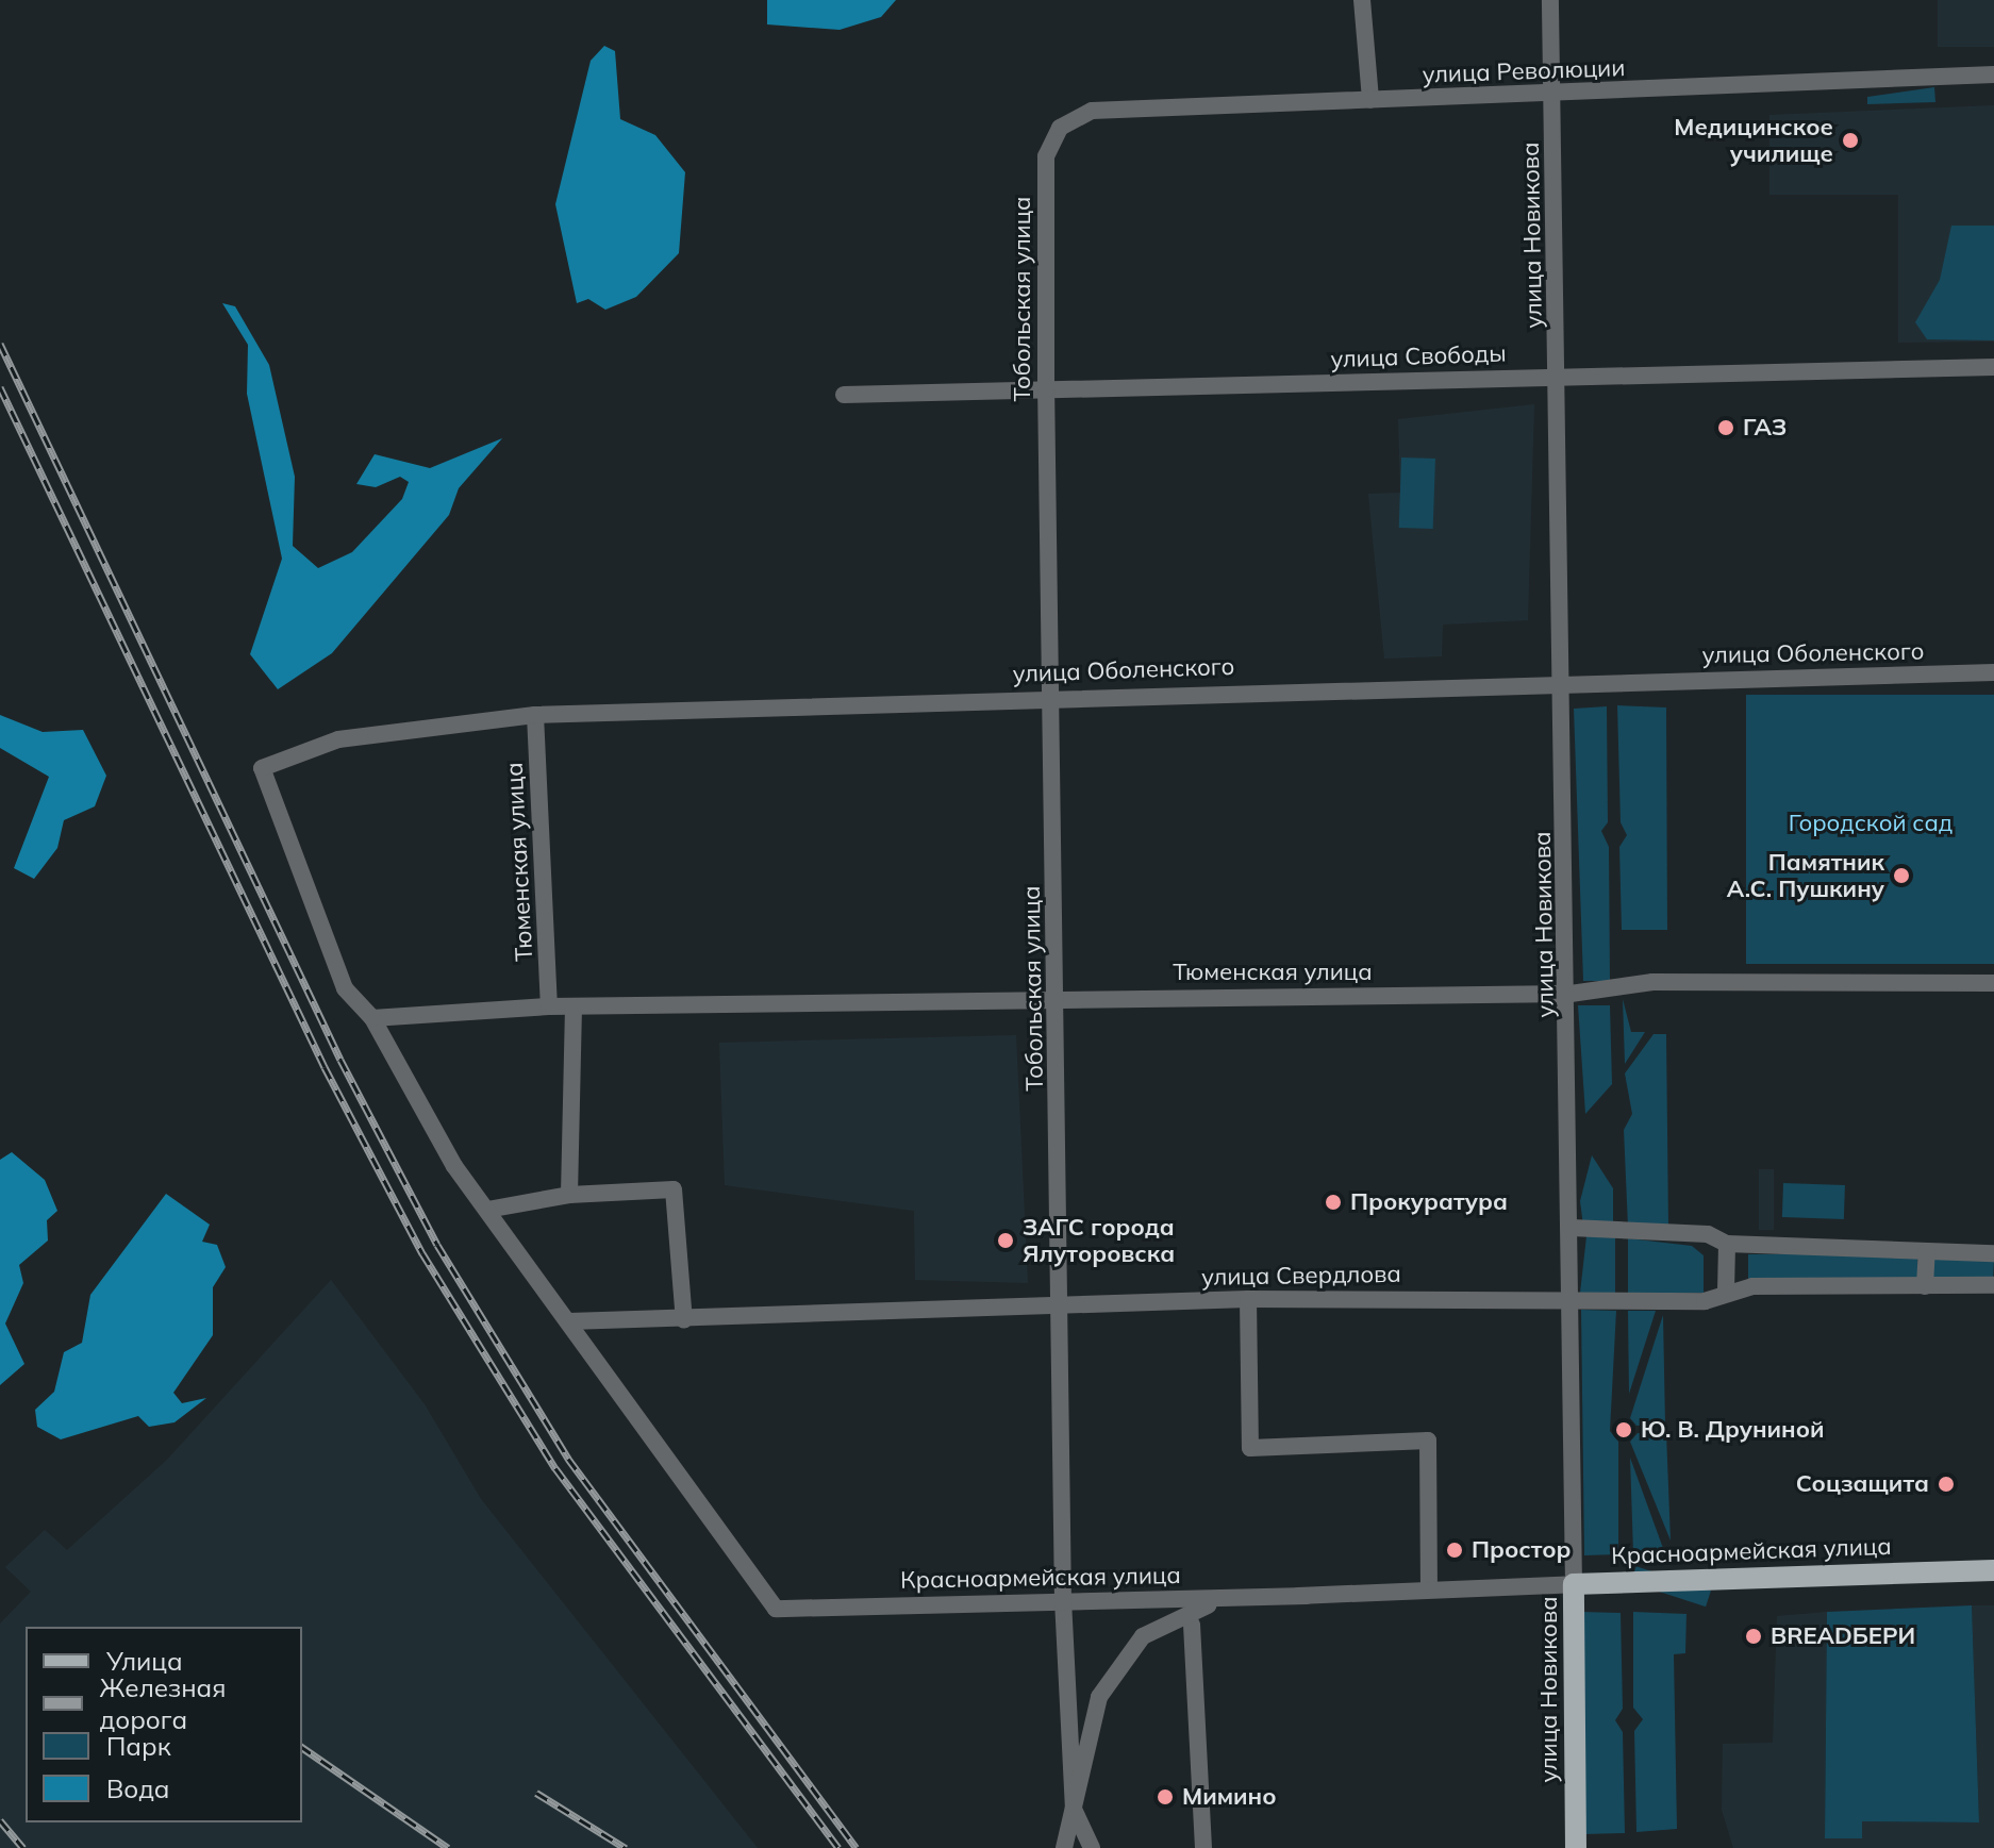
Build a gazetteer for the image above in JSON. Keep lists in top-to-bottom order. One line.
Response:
{"streets":{"main road":["улица Новикова","Красноармейская улица"],"street":["улица Революции","Тобольская улица","улица Свободы","улица Оболенского","Тюменская улица","улица Свердлова"]},"crossings":[["улица Революции","улица Новикова"],["улица Революции","Тобольская улица"],["улица Новикова","улица Свободы"],["улица Новикова","улица Оболенского"],["улица Новикова","Тюменская улица"],["улица Новикова","улица Свердлова"],["улица Новикова","Красноармейская улица"],["Тобольская улица","улица Свободы"],["Тобольская улица","улица Оболенского"],["Тобольская улица","Тюменская улица"],["Тобольская улица","улица Свердлова"],["Тобольская улица","Красноармейская улица"],["улица Оболенского","Тюменская улица"],["улица Свердлова","Красноармейская улица"]],"parks":["Городской сад"],"places":["Медицинское училище","ГАЗ","Памятник А.С. Пушкину","Прокуратура","ЗАГС города Ялуторовска","Ю. В. Друниной","Соцзащита","Простор","BREADБЕРИ","Мимино"],"legend":["Улица","Железная дорога","Парк","Вода"]}
